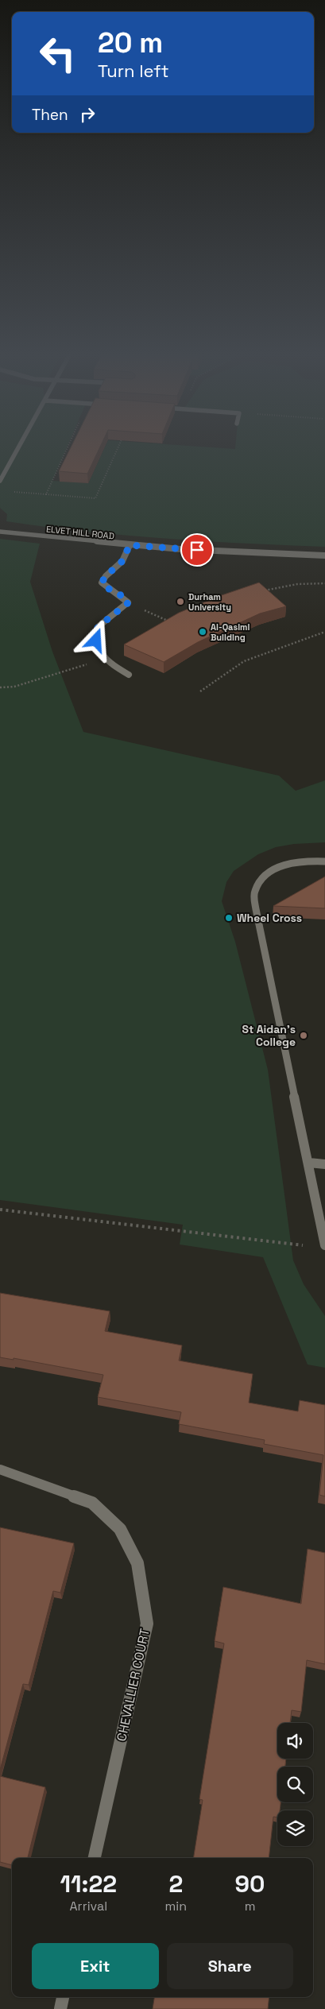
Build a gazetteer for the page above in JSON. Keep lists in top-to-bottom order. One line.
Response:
{"streets":{"street":["ELVET HILL ROAD","CHEVALLIER COURT"]},"places":["Durham University","Al-Qasimi Building","Wheel Cross","St Aidan's College"],"page":{"turn":["20 m","Turn left"],"then":"Then","eta":["11:22","Arrival","2","min","90","m"],"buttons":["Exit","Share"]}}
